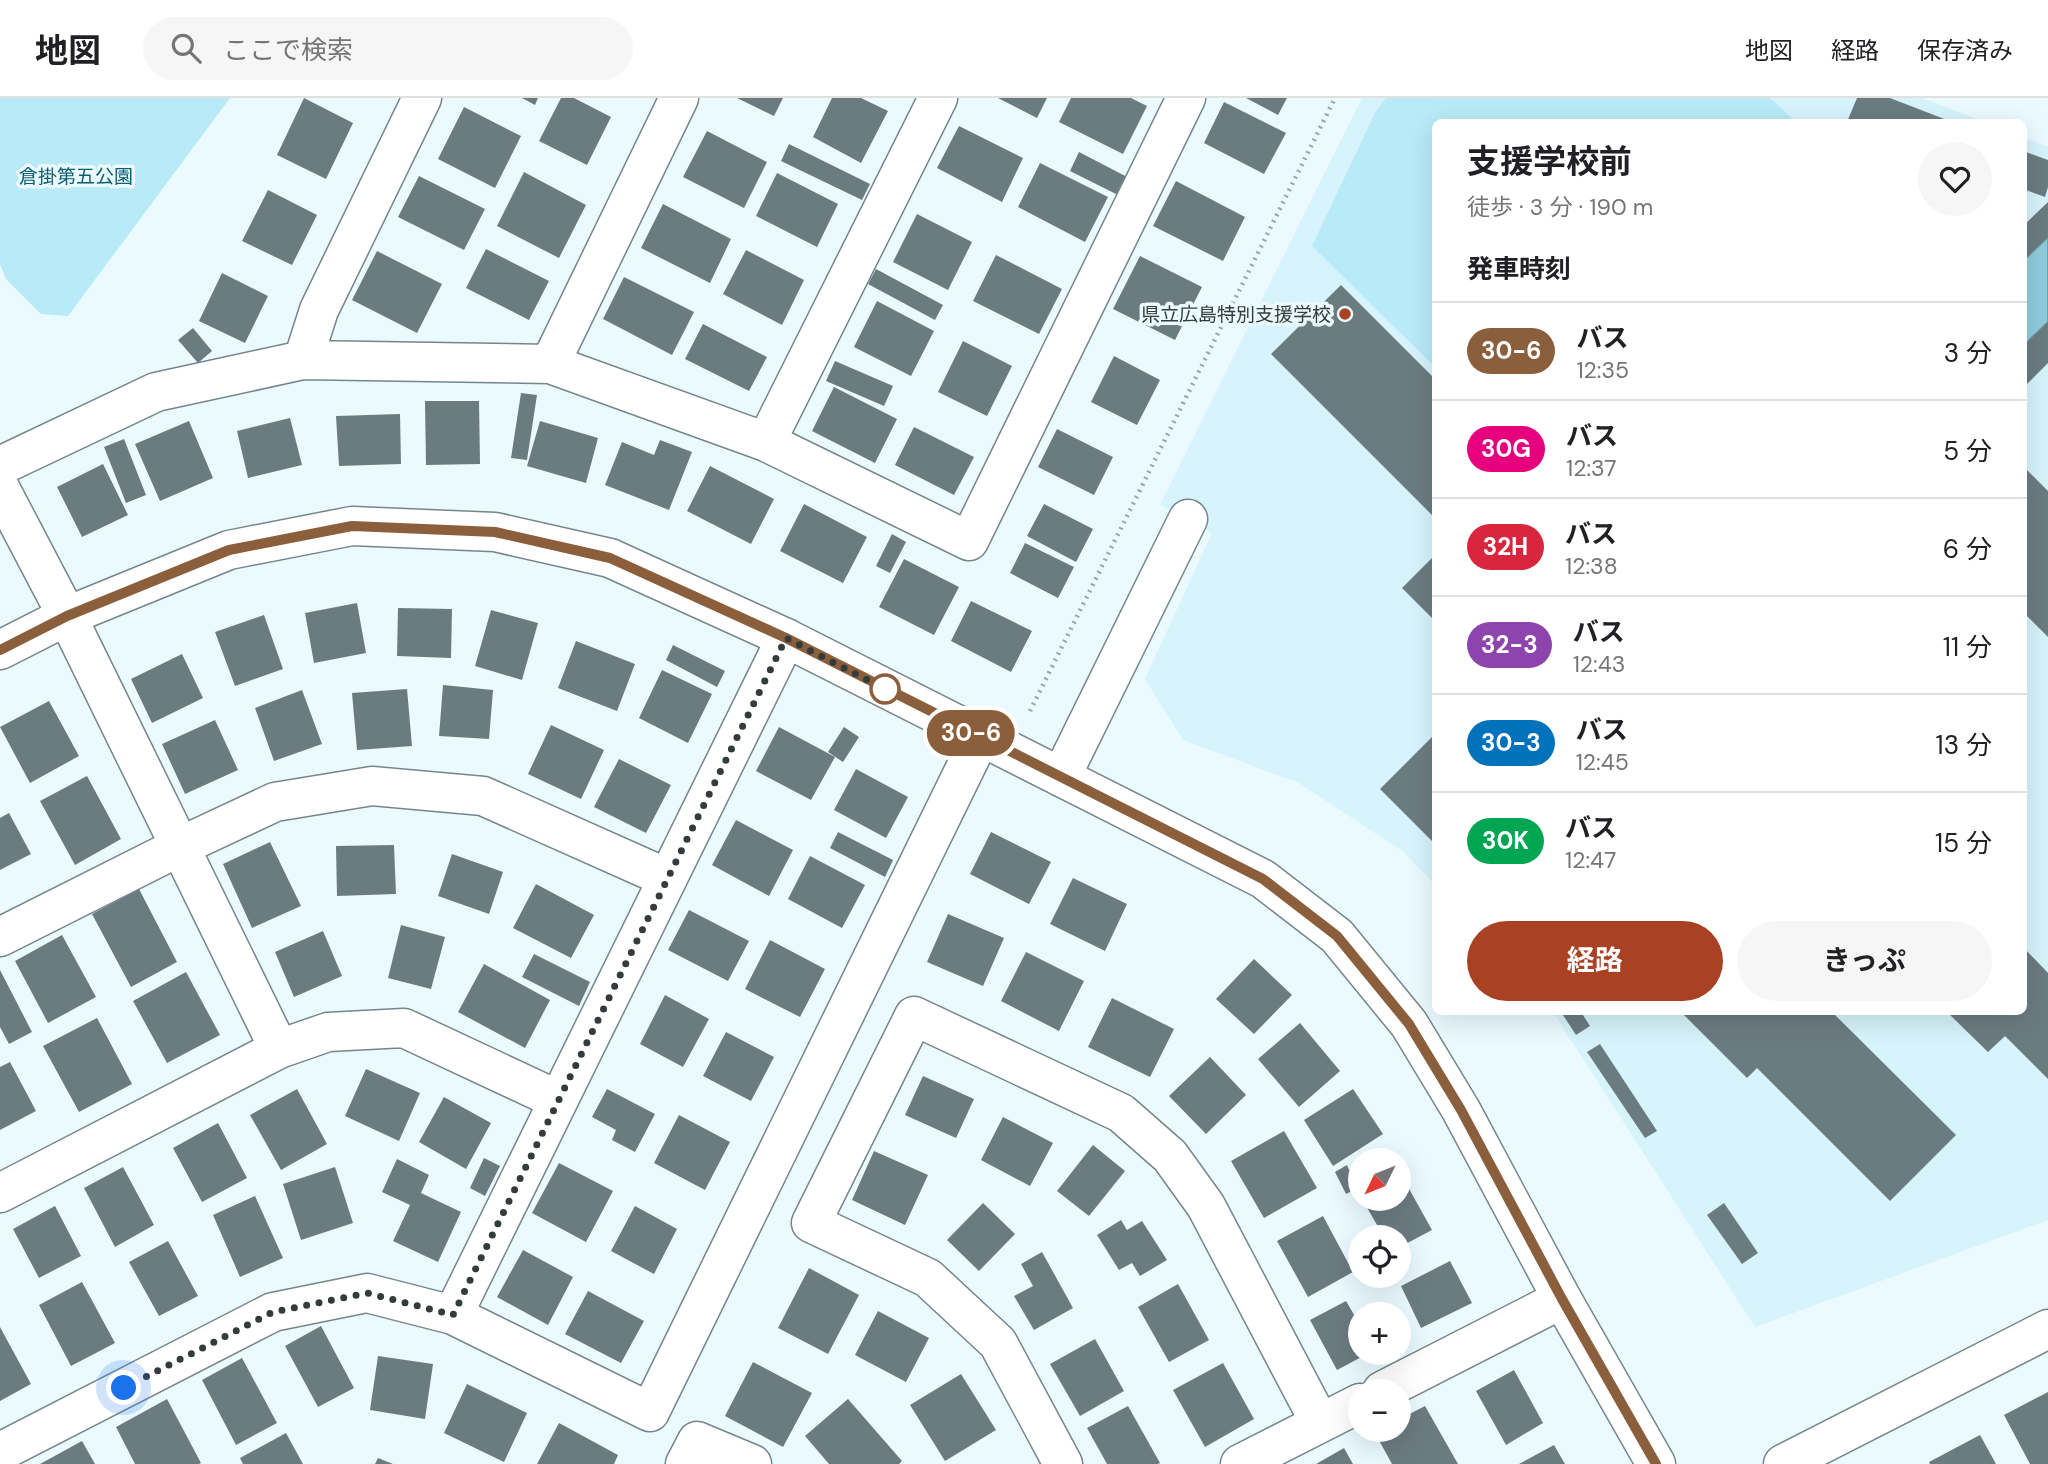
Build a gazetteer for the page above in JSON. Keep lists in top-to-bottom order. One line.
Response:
{"parks":["倉掛第五公園"],"places":["県立広島特別支援学校"],"lines":["bus line 30-6"],"north":"bottom left","page":{"header":"地図","search":"ここで検索","nav":["地図","経路","保存済み"],"on_map":"30-6","heading":[["支援学校前","徒歩 · 3 分 · 190 m"],"発車時刻"],"list":[{"mark":"30-6","name":"バス","note":"12:35","value":"3 分"},{"mark":"30G","name":"バス","note":"12:37","value":"5 分"},{"mark":"32H","name":"バス","note":"12:38","value":"6 分"},{"mark":"32-3","name":"バス","note":"12:43","value":"11 分"},{"mark":"30-3","name":"バス","note":"12:45","value":"13 分"},{"mark":"30K","name":"バス","note":"12:47","value":"15 分"}],"buttons":["経路","きっぷ"],"map_buttons":["+","−"]}}
